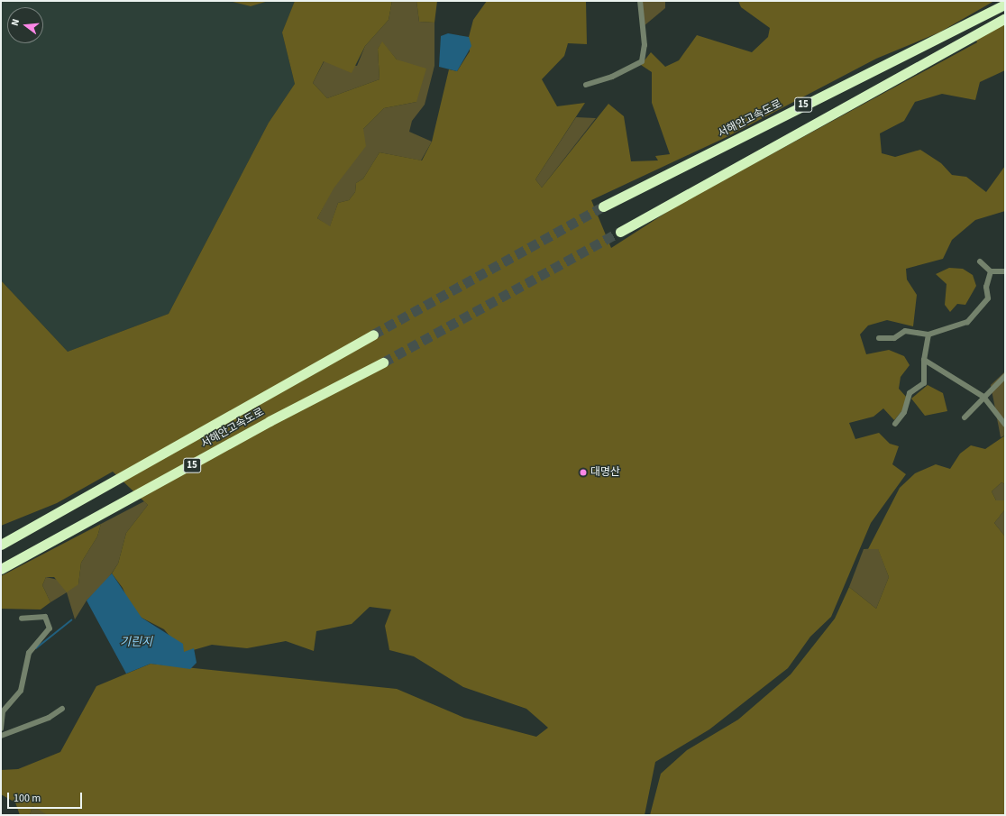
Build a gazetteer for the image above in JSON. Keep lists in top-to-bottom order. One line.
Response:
{"streets":{"highway":["15","서해안고속도로"]},"water":["기린지"],"places":["대명산"],"scale_bar":"100 m","north":"left"}
